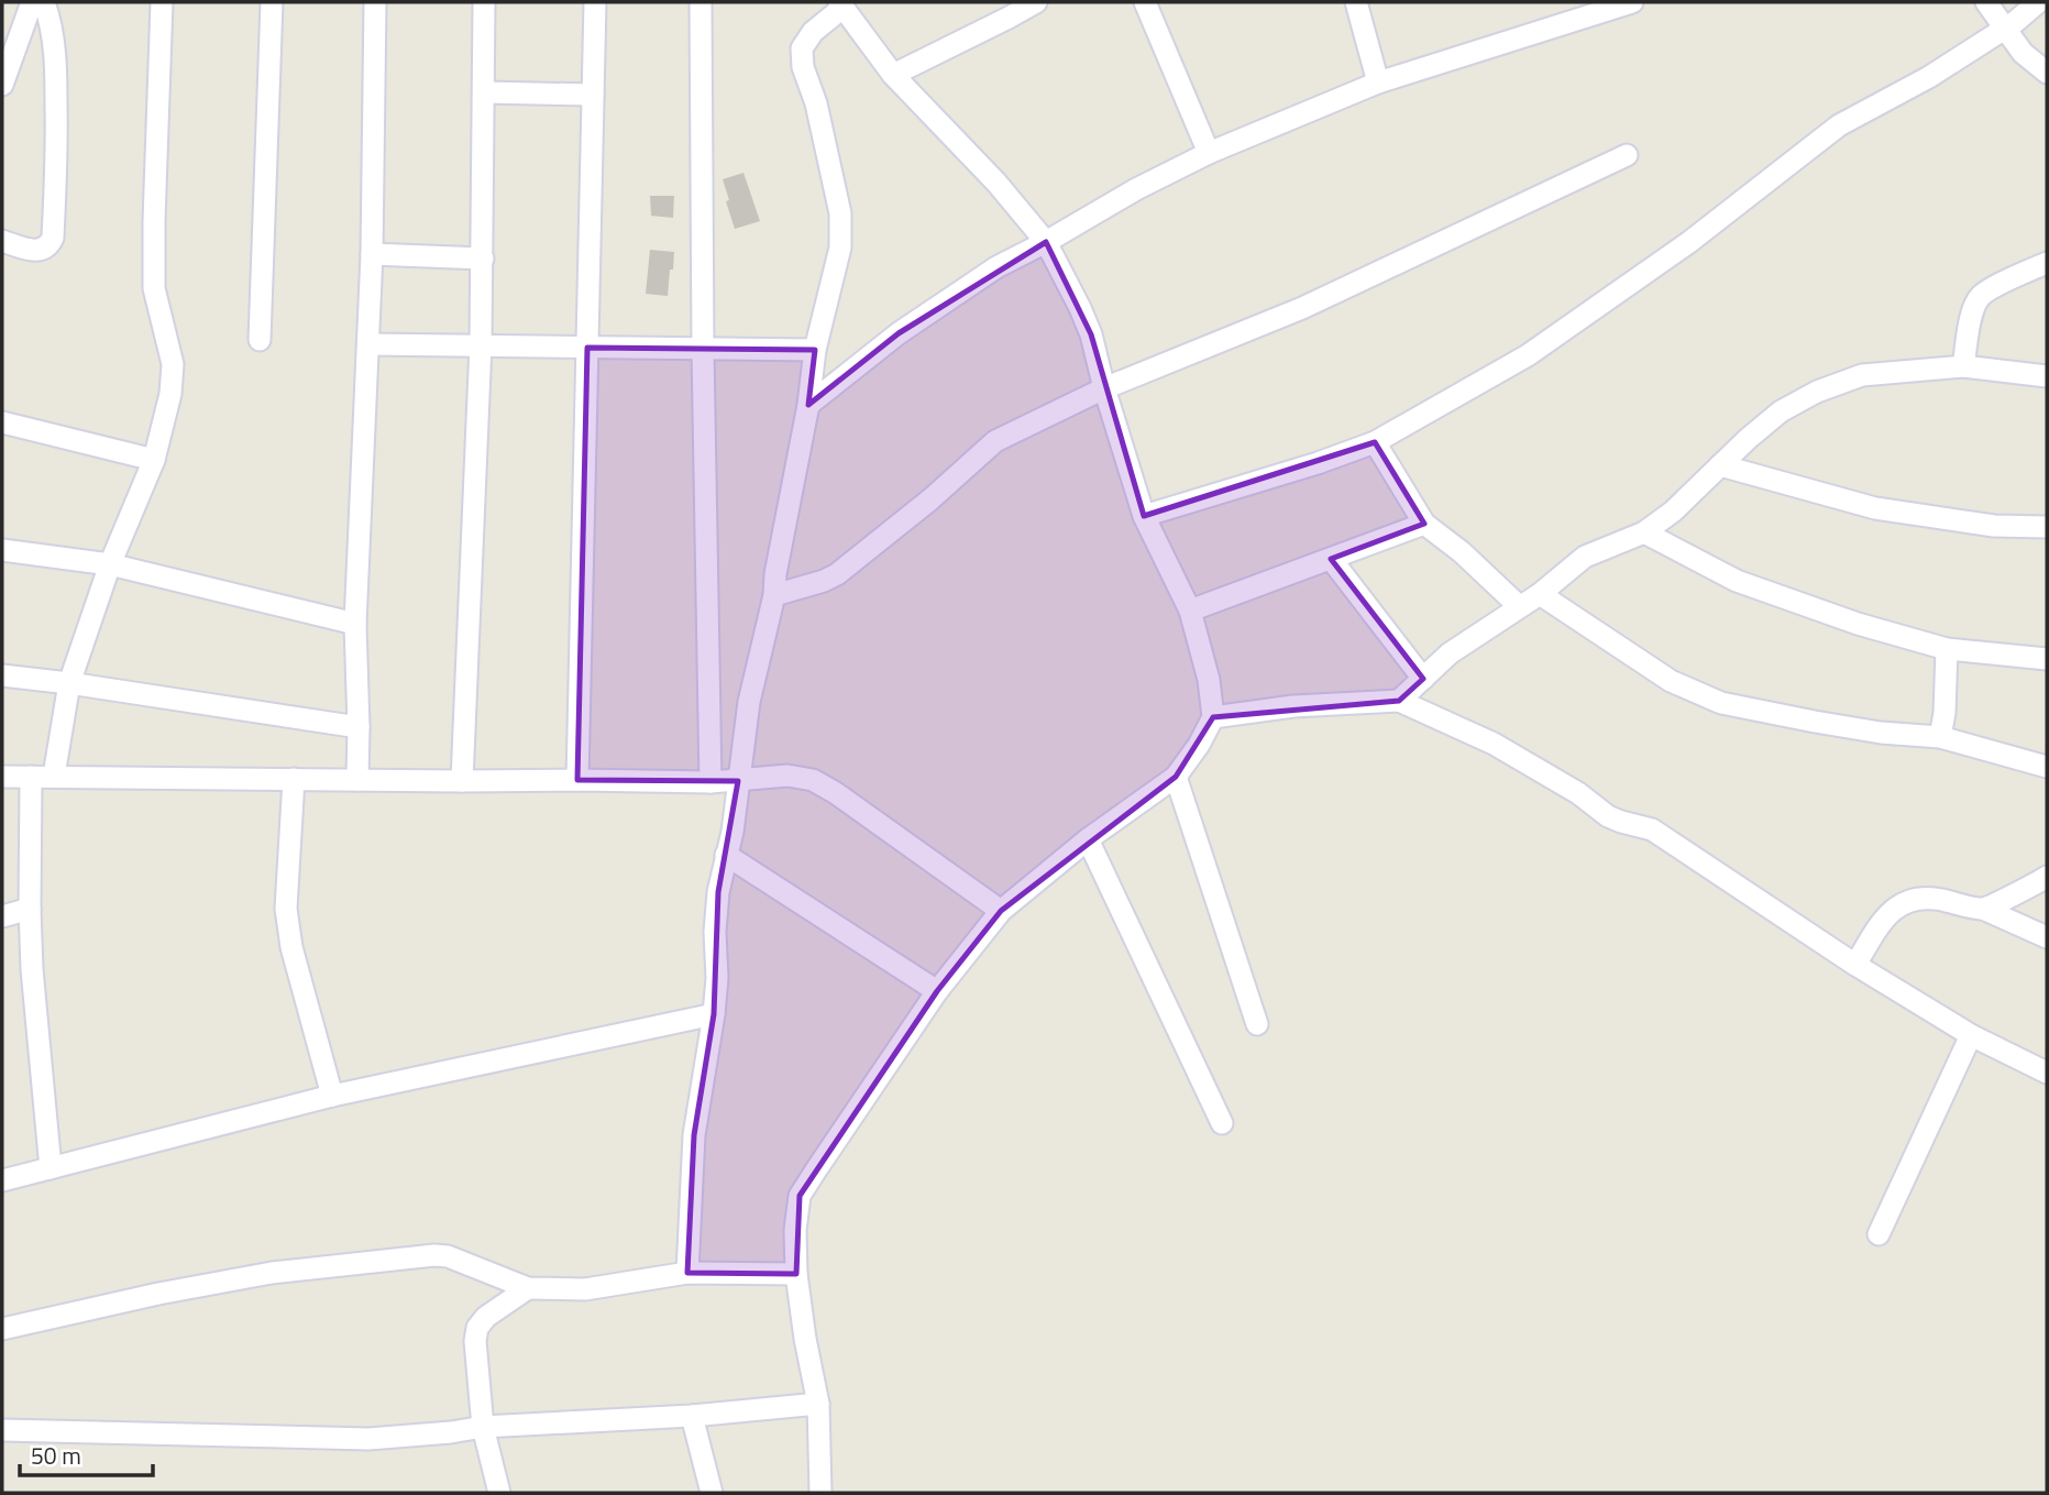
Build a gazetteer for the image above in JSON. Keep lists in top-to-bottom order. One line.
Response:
{"scale_bar":"50 m"}
